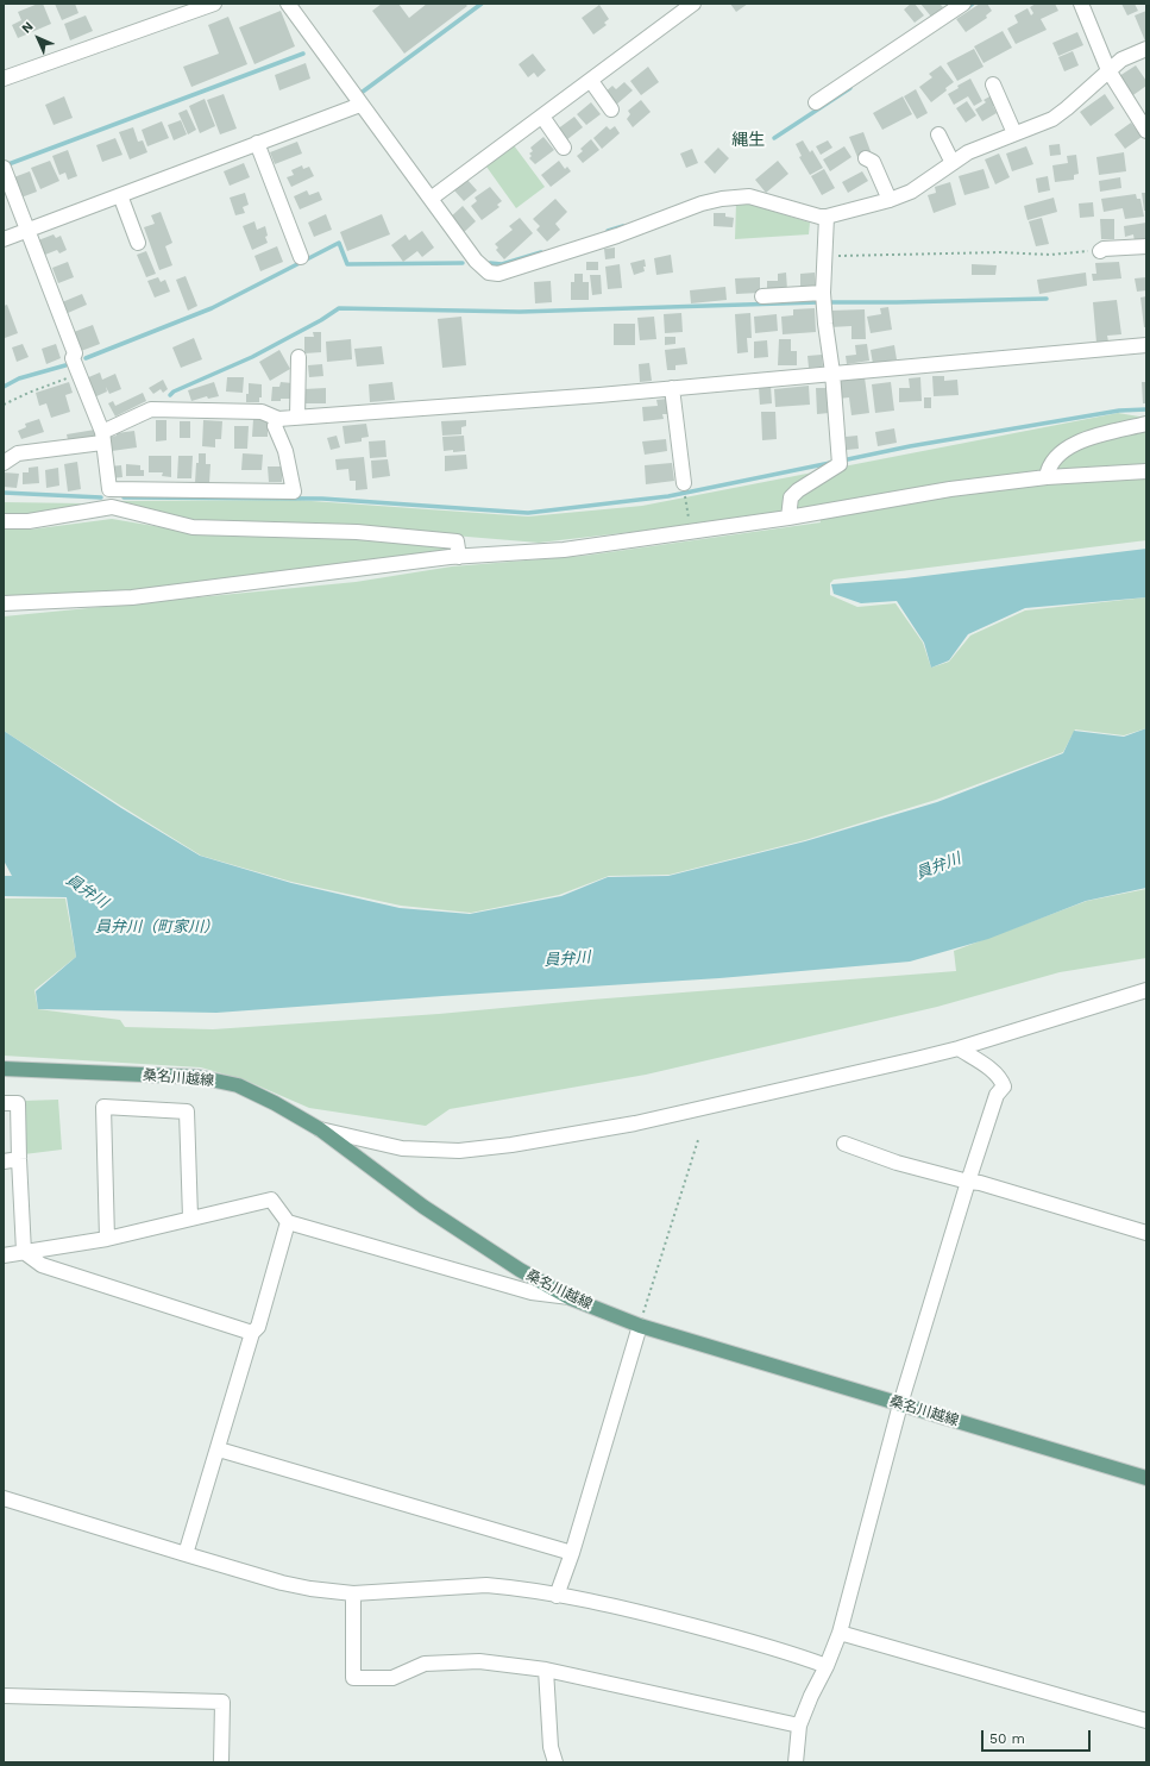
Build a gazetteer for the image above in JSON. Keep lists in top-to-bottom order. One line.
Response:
{"streets":{"main road":["桑名川越線"]},"districts":["縄生"],"water":["員弁川","員弁川（町家川）"],"scale_bar":"50 m","north":"top left"}
